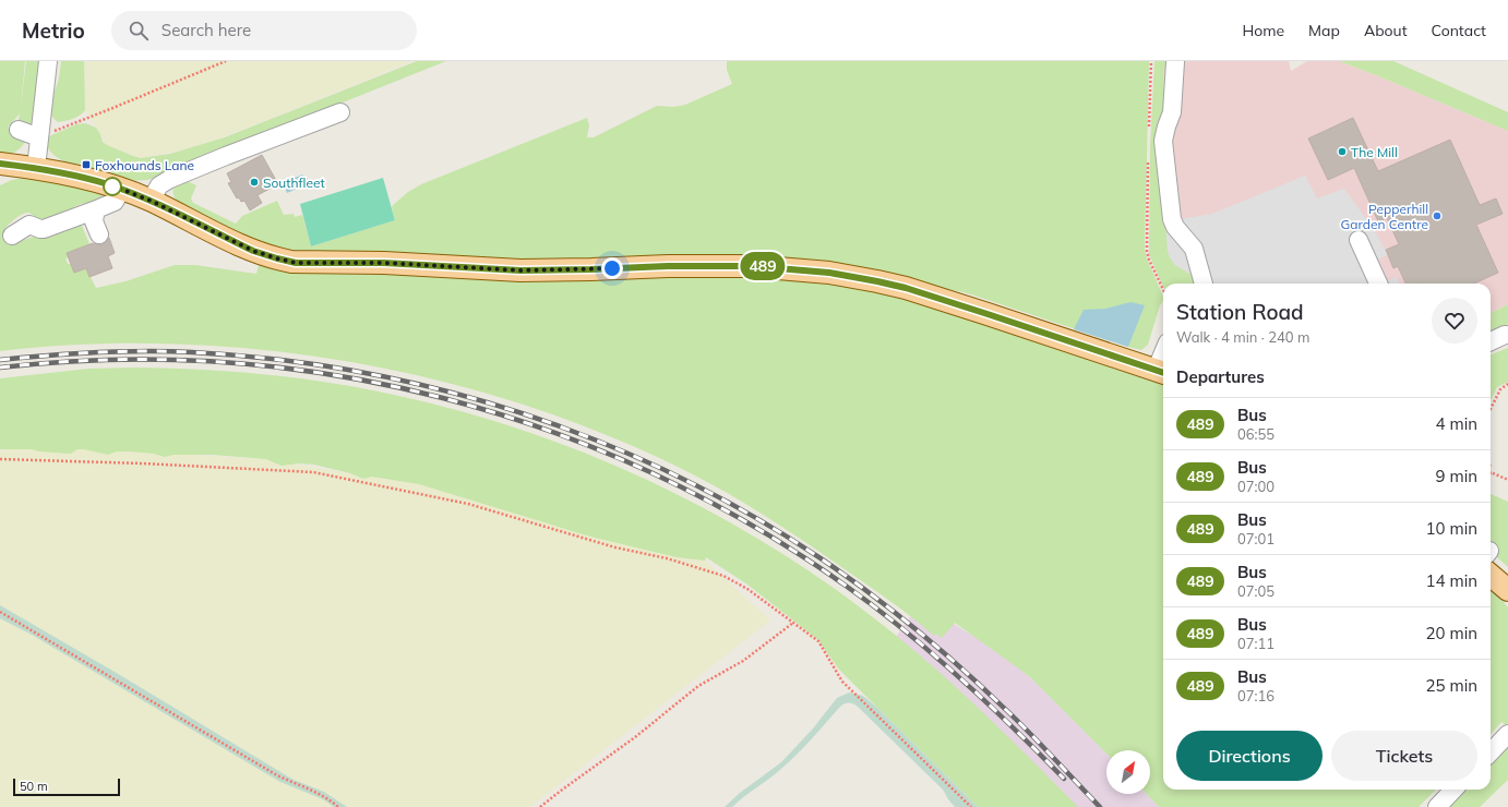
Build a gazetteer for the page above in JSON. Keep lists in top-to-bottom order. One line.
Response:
{"places":{"other":["The Mill","Southfleet","Pepperhill Garden Centre"],"transit":["Foxhounds Lane"]},"lines":["bus line 489"],"scale_bar":"50 m","north":"top right","page":{"header":"Metrio","search":"Search here","nav":["Home","Map","About","Contact"],"on_map":"489","heading":[["Station Road","Walk · 4 min · 240 m"],"Departures"],"list":[{"mark":"489","name":"Bus","note":"06:55","value":"4 min"},{"mark":"489","name":"Bus","note":"07:00","value":"9 min"},{"mark":"489","name":"Bus","note":"07:01","value":"10 min"},{"mark":"489","name":"Bus","note":"07:05","value":"14 min"},{"mark":"489","name":"Bus","note":"07:11","value":"20 min"},{"mark":"489","name":"Bus","note":"07:16","value":"25 min"}],"buttons":["Directions","Tickets"],"scale":"50 m"}}
